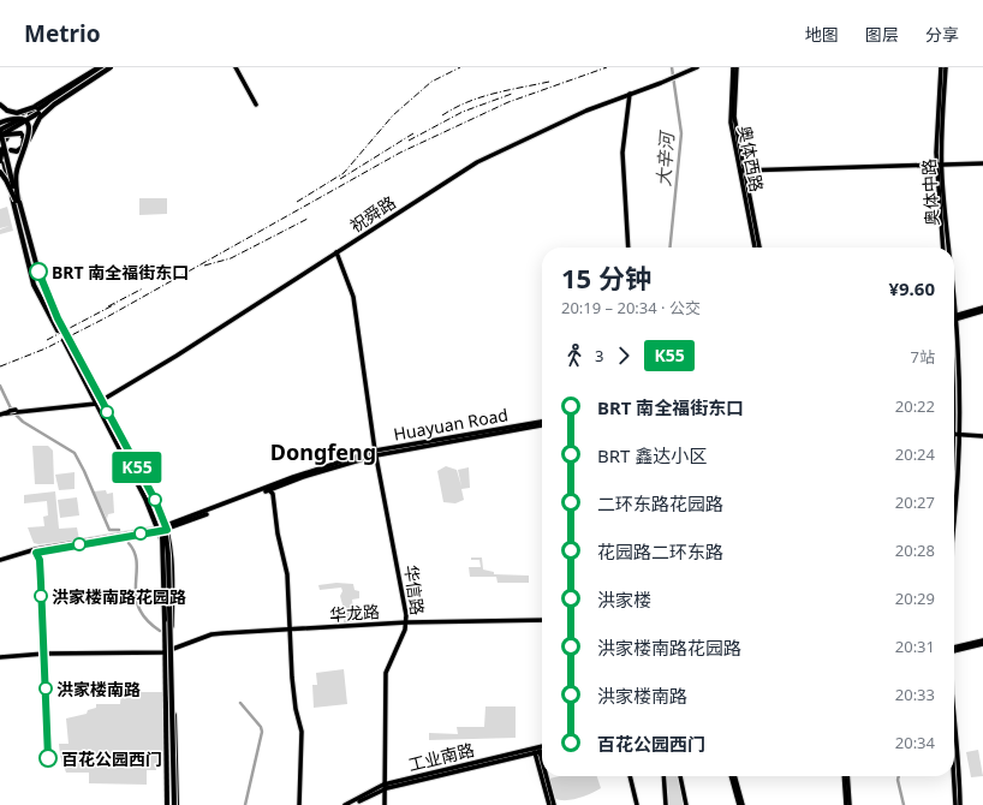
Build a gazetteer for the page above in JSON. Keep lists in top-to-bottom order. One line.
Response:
{"streets":{"main road":["奥体西路","奥体中路","祝舜路","Huayuan Road","华信路","华龙路","工业南路"]},"crossings":[["祝舜路","华信路"],["Huayuan Road","华信路"],["华信路","华龙路"],["华信路","工业南路"]],"districts":["Dongfeng"],"water":["大辛河"],"places":["BRT 南全福街东口","洪家楼南路花园路","洪家楼南路","百花公园西门"],"lines":["bus line K55"],"page":{"header":"Metrio","nav":["地图","图层","分享"],"on_map":"K55","heading":["15 分钟","20:19 – 20:34 · 公交","¥9.60"],"legs":["3","K55","7站"],"list":[{"name":"BRT 南全福街东口","value":"20:22"},{"name":"BRT 鑫达小区","value":"20:24"},{"name":"二环东路花园路","value":"20:27"},{"name":"花园路二环东路","value":"20:28"},{"name":"洪家楼","value":"20:29"},{"name":"洪家楼南路花园路","value":"20:31"},{"name":"洪家楼南路","value":"20:33"},{"name":"百花公园西门","value":"20:34"}]}}
